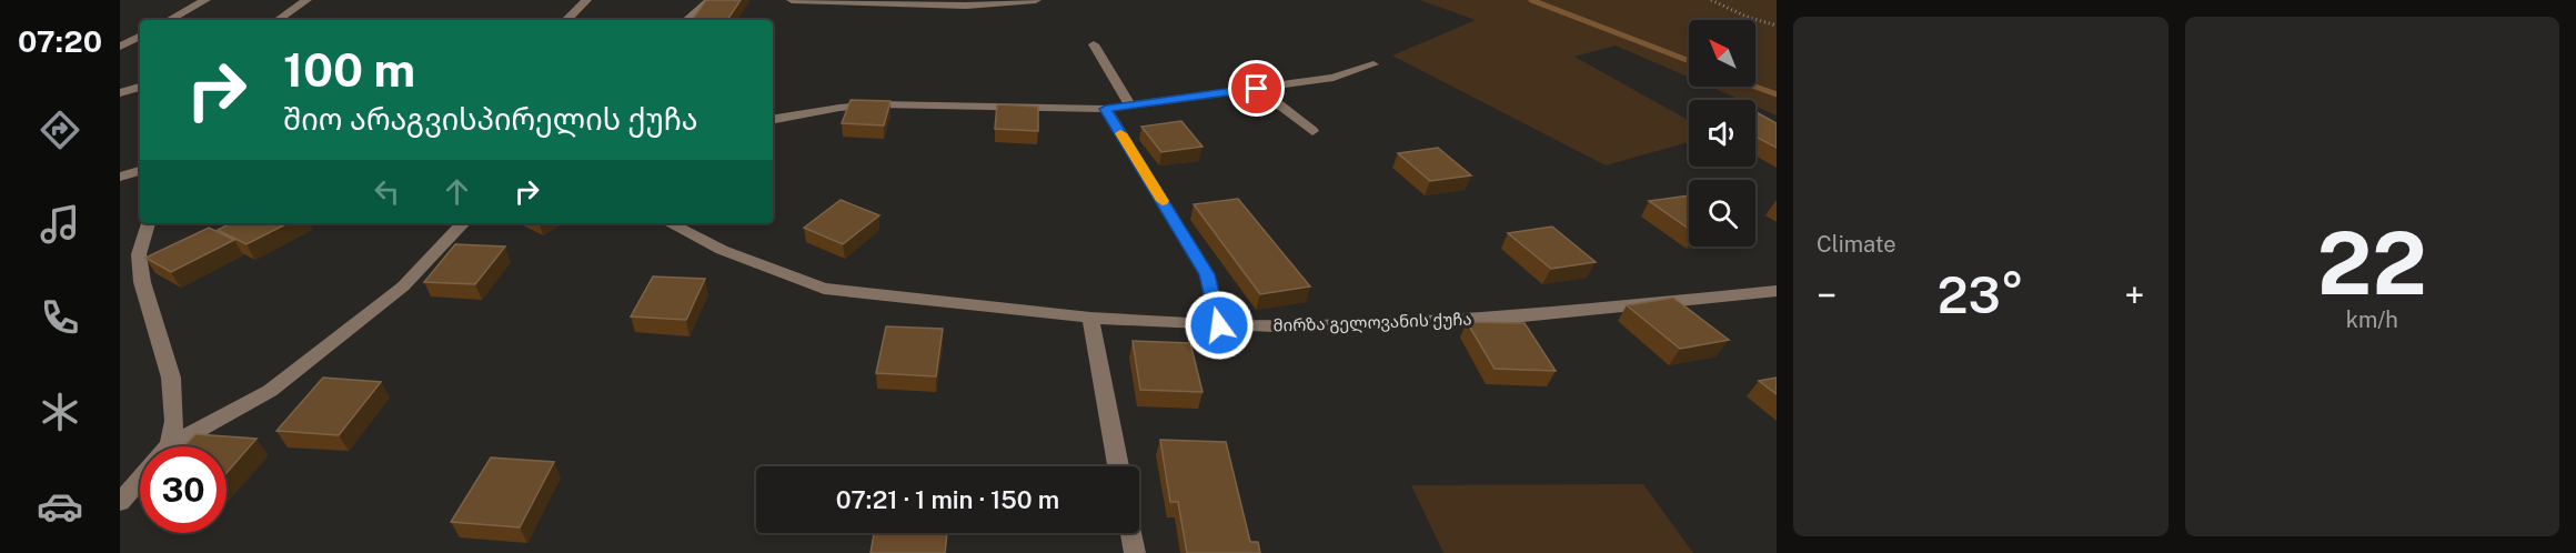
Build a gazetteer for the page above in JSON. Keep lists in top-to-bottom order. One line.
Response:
{"streets":{"street":["მირზა გელოვანის ქუჩა"]},"north":"top left","page":{"tabs":"07:20","tile":["Climate",["22","km/h"]],"turn":["100 m","შიო არაგვისპირელის ქუჩა"],"heat":["−","23°","+"],"limit":"30","trip":"07:21 · 1 min · 150 m"}}
